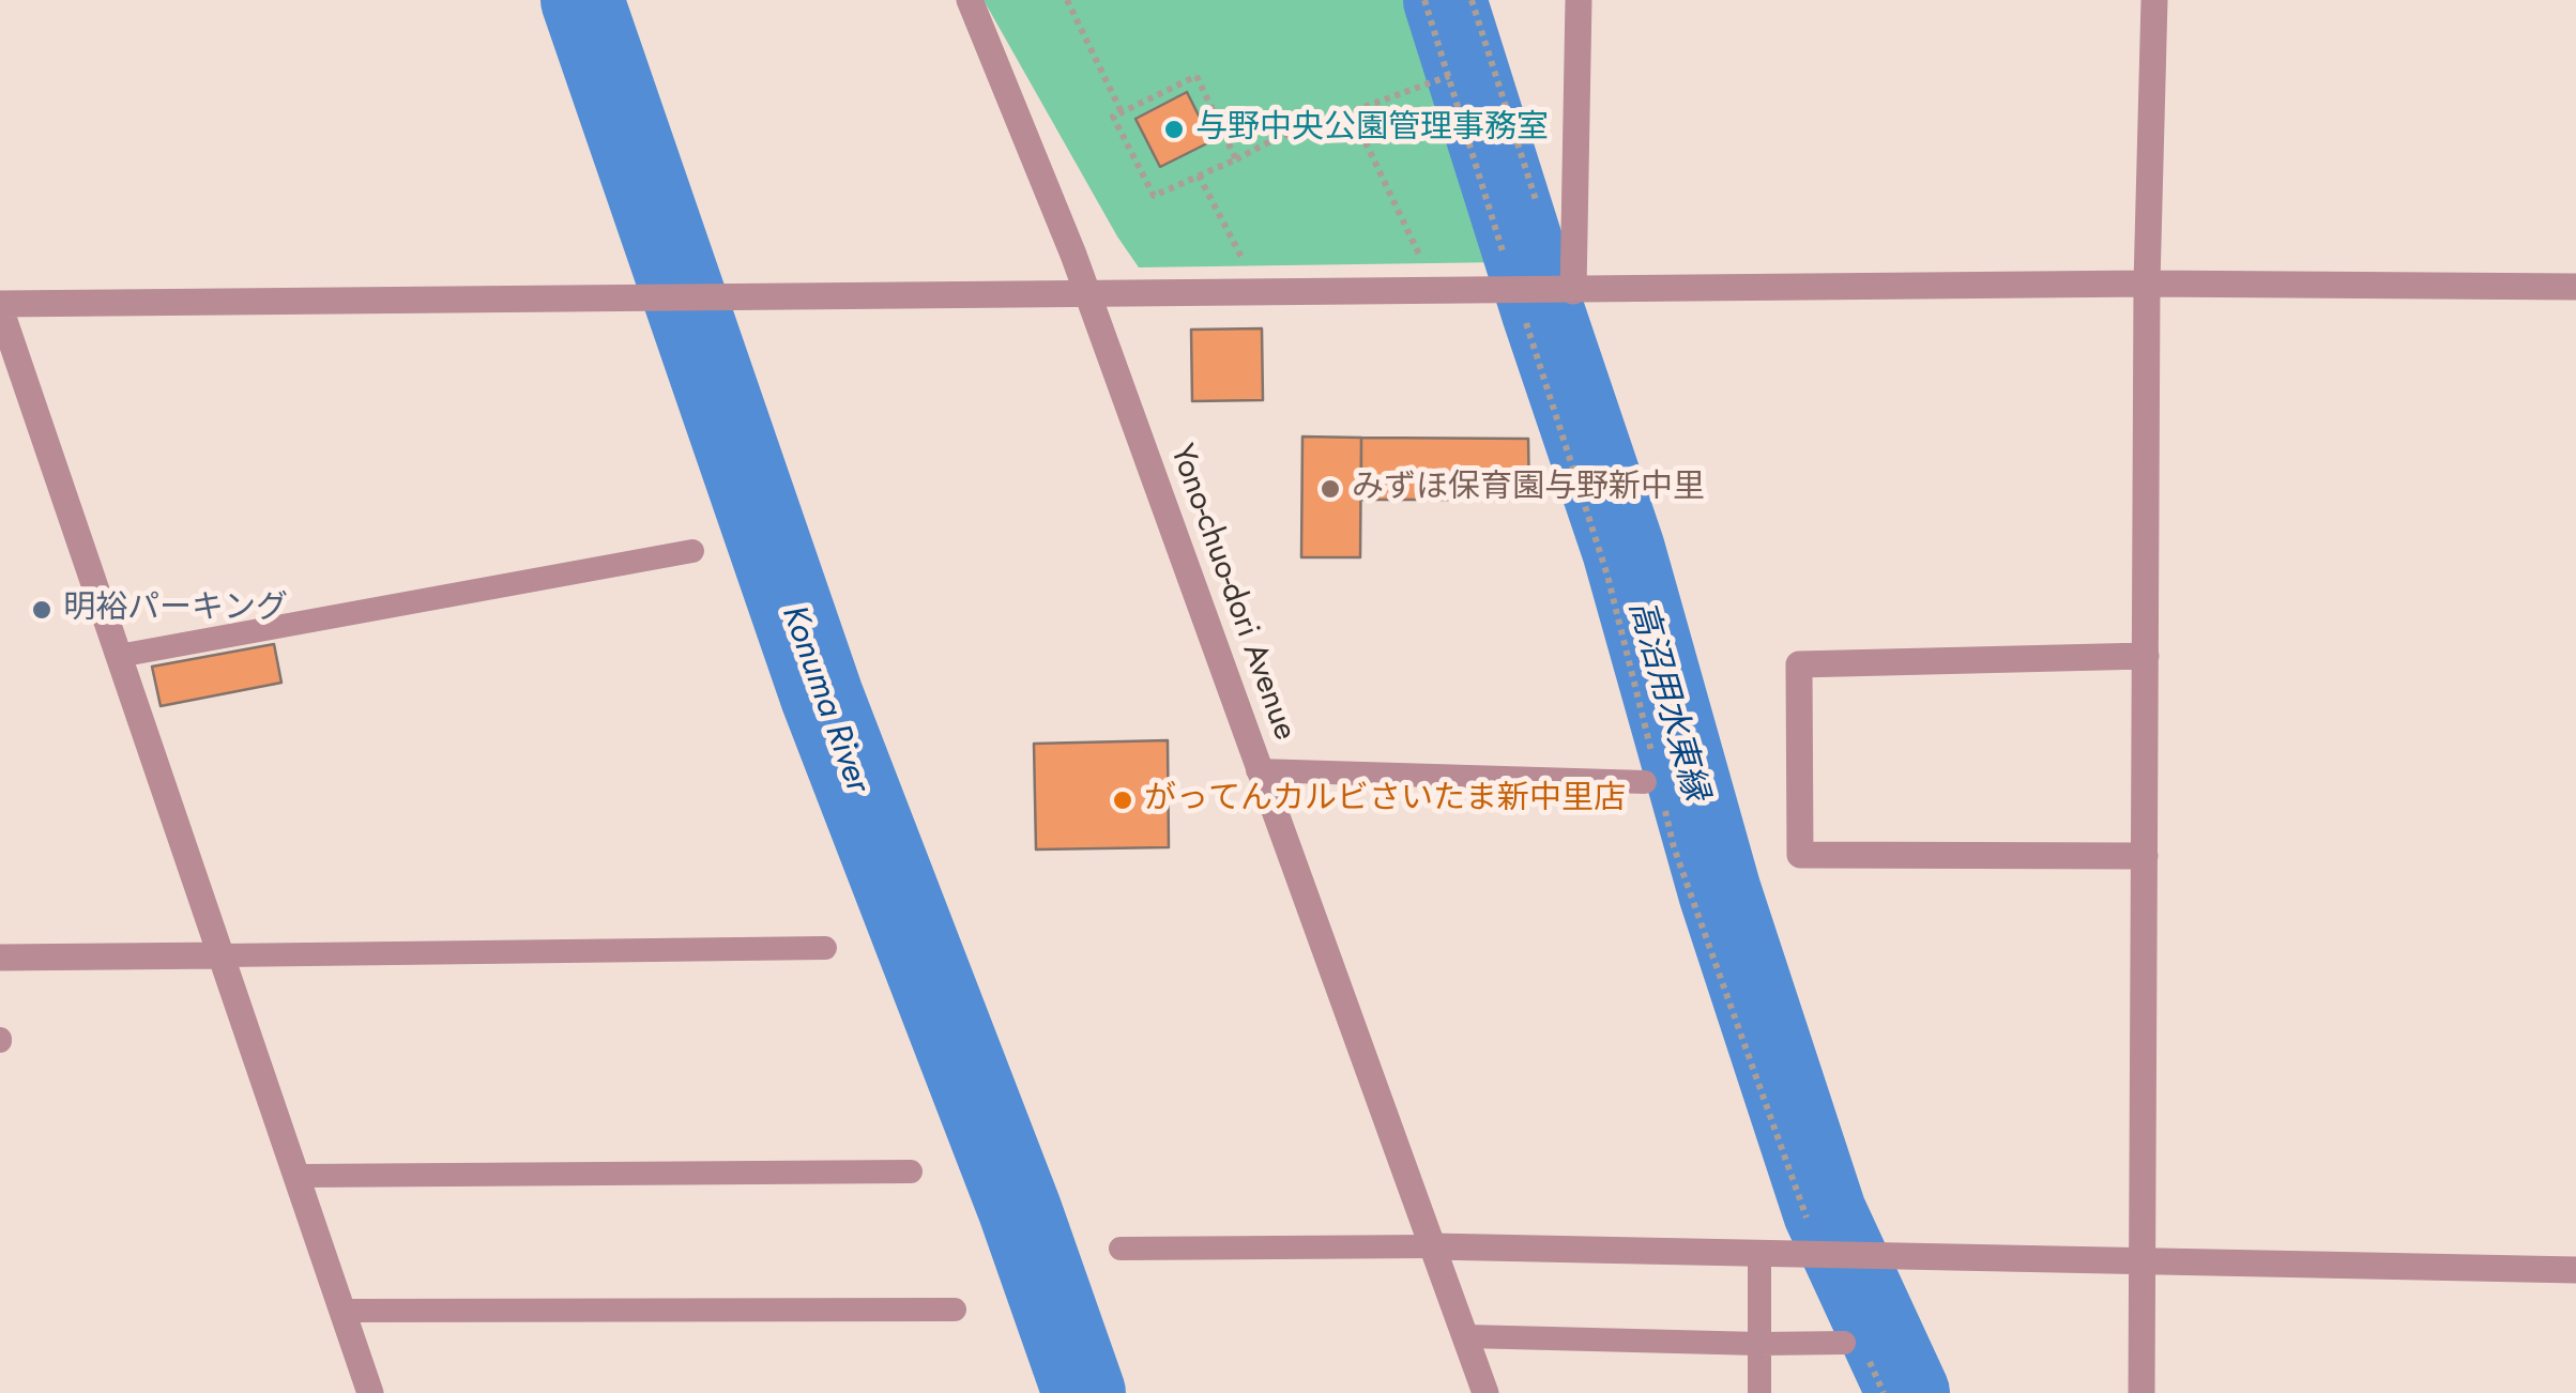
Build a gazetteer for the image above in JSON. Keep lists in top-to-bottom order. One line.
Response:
{"streets":{"street":["Yono-chuo-dori Avenue"]},"water":["Konuma River","高沼用水東縁"],"places":["与野中央公園管理事務室","みずほ保育園与野新中里","明裕パーキング","がってんカルビさいたま新中里店"]}
